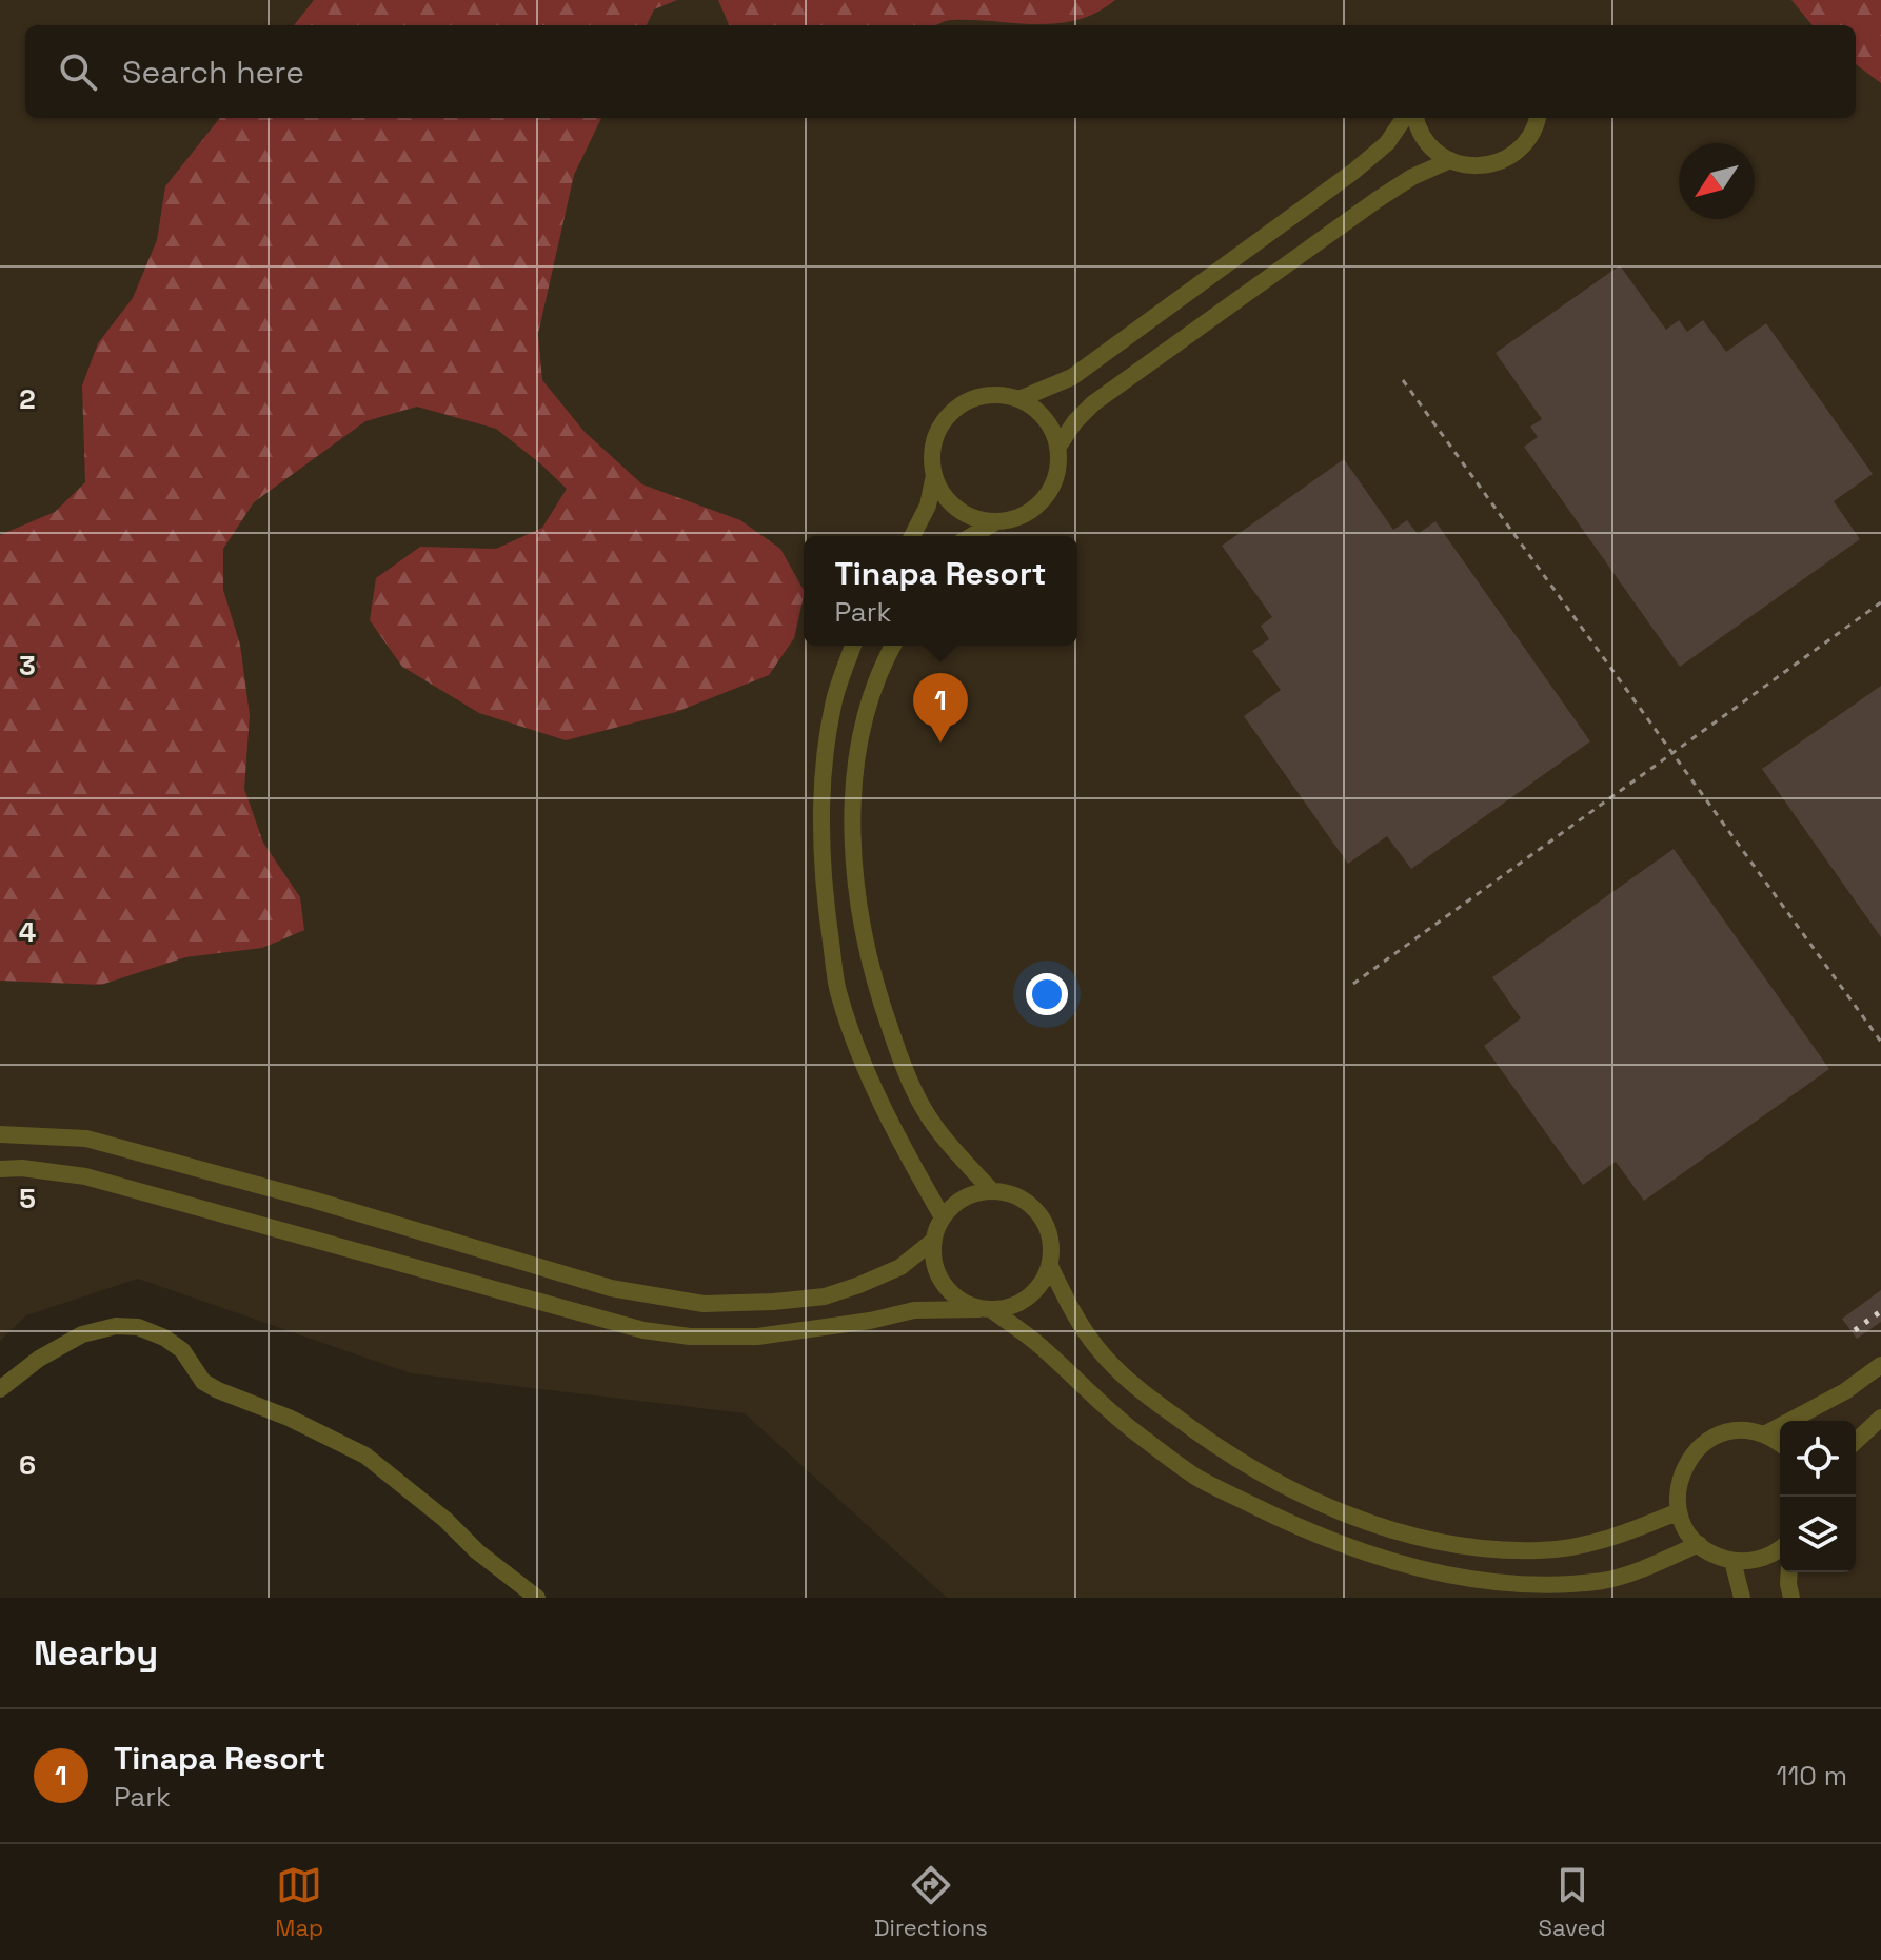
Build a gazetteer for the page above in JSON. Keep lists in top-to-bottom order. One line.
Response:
{"north":"bottom left","page":{"search":"Search here","popup":["Tinapa Resort","Park"],"pins":"1","heading":"Nearby","list":[{"mark":"1","name":"Tinapa Resort","note":"Park","value":"110 m"}],"nav":["Map","Directions","Saved"]},"grid":{"rows":["2","3","4","5","6"]}}
